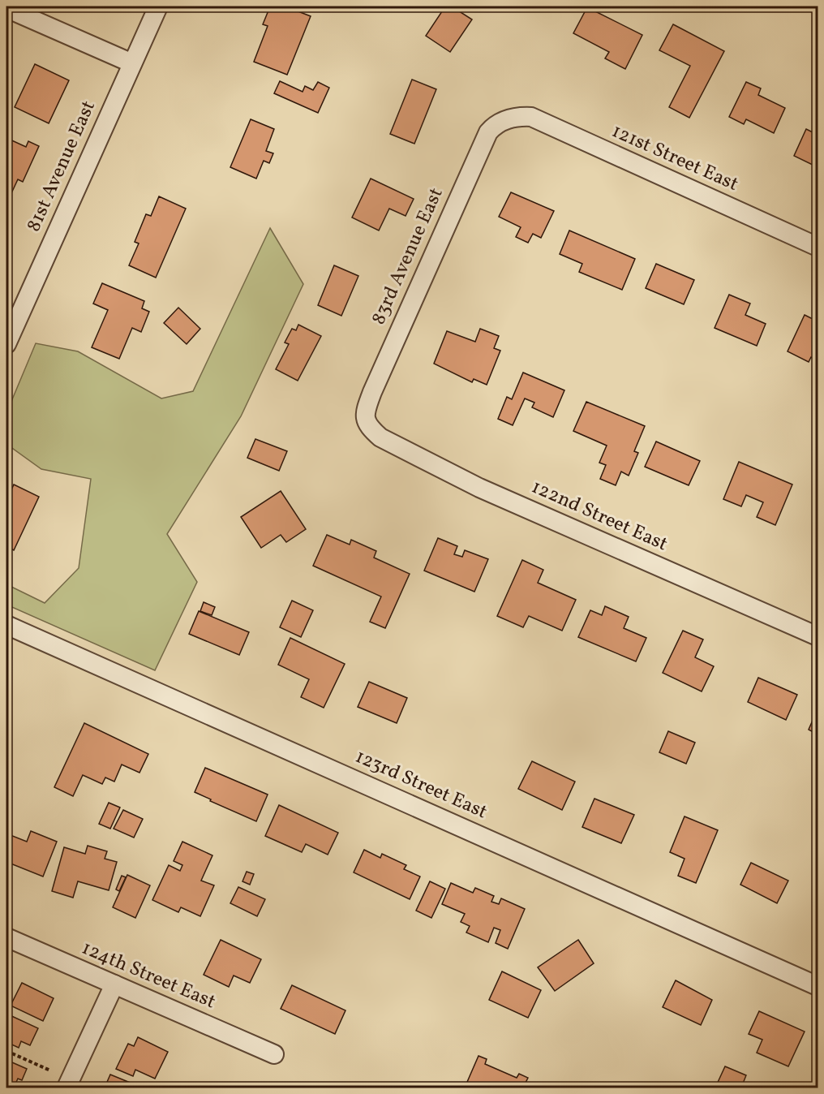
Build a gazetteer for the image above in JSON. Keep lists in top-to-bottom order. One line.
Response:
{"streets":{"street":["121st Street East","81st Avenue East","83rd Avenue East","122nd Street East","123rd Street East","124th Street East"]},"crossings":[["121st Street East","83rd Avenue East"],["83rd Avenue East","122nd Street East"]]}
